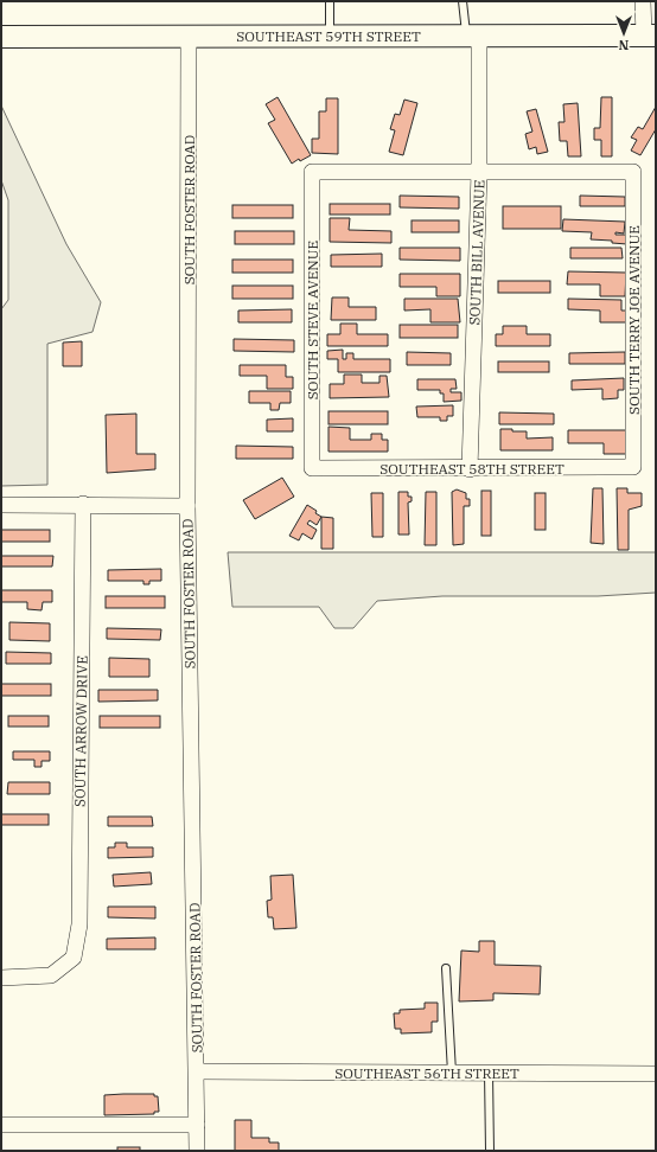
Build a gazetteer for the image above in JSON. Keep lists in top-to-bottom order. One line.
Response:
{"streets":{"main road":["SOUTHEAST 59TH STREET"],"street":["SOUTH FOSTER ROAD","SOUTH BILL AVENUE","SOUTH STEVE AVENUE","SOUTH TERRY JOE AVENUE","SOUTHEAST 58TH STREET","SOUTH ARROW DRIVE","SOUTHEAST 56TH STREET"]},"crossings":[["SOUTHEAST 59TH STREET","SOUTH FOSTER ROAD"],["SOUTHEAST 59TH STREET","SOUTH BILL AVENUE"],["SOUTH FOSTER ROAD","SOUTHEAST 56TH STREET"],["SOUTH BILL AVENUE","SOUTH STEVE AVENUE"],["SOUTH BILL AVENUE","SOUTH TERRY JOE AVENUE"],["SOUTH BILL AVENUE","SOUTHEAST 58TH STREET"],["SOUTH STEVE AVENUE","SOUTH TERRY JOE AVENUE"],["SOUTH STEVE AVENUE","SOUTHEAST 58TH STREET"],["SOUTH TERRY JOE AVENUE","SOUTHEAST 58TH STREET"]],"north":"bottom"}
